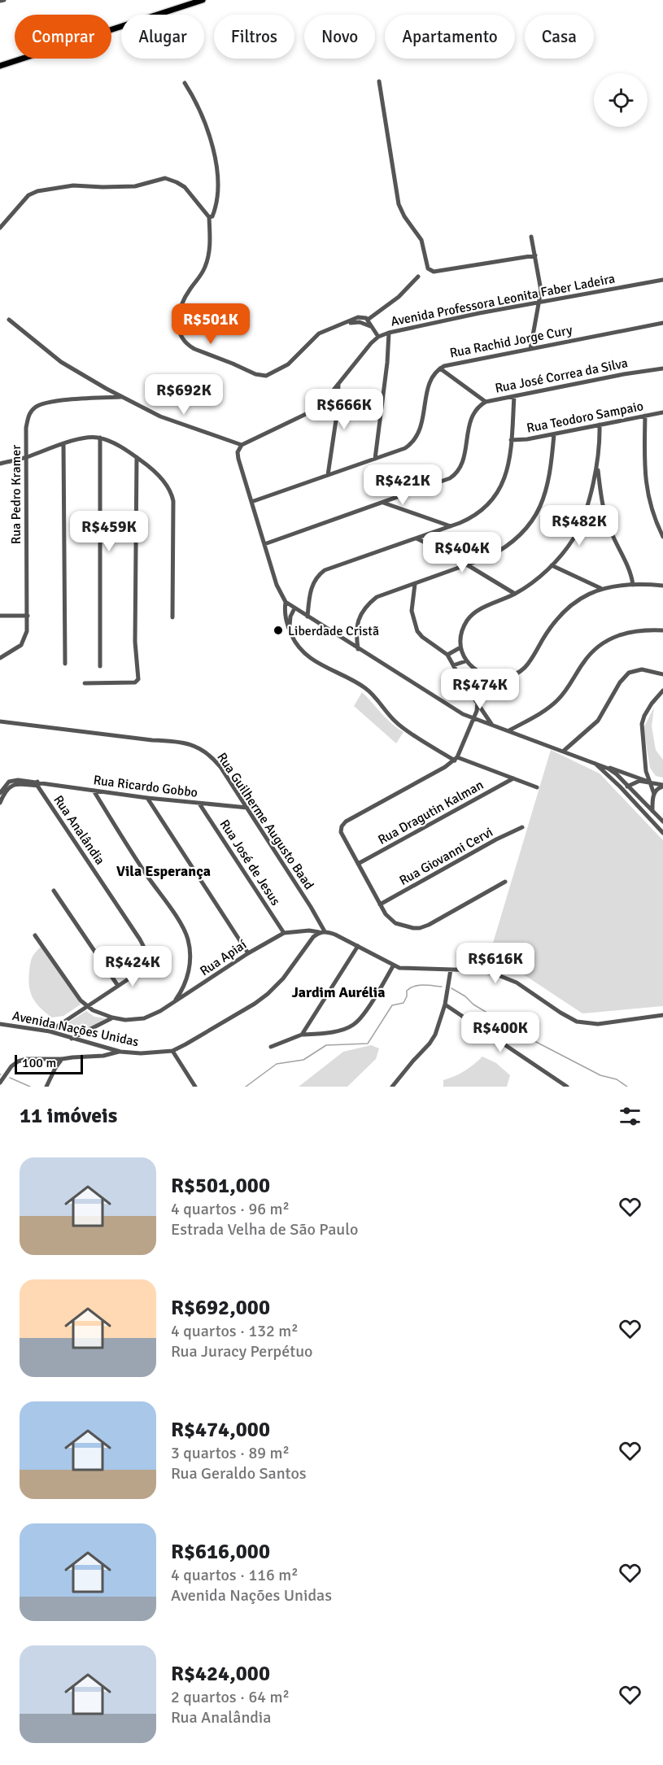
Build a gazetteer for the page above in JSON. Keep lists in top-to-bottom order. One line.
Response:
{"streets":{"street":["Avenida Professora Leonita Faber Ladeira","Rua Rachid Jorge Cury","Rua José Correa da Silva","Rua Teodoro Sampaio","Rua Pedro Kramer","Rua Ricardo Gobbo","Rua Dragutin Kalman","Rua Guilherme Augusto Baad","Rua Analândia","Rua Giovanni Cervi","Rua José de Jesus","Rua Apiaí","Avenida Nações Unidas"]},"crossings":[["Rua Ricardo Gobbo","Rua Guilherme Augusto Baad"],["Rua Ricardo Gobbo","Rua Analândia"],["Rua Ricardo Gobbo","Rua José de Jesus"],["Rua Guilherme Augusto Baad","Rua Apiaí"],["Rua Guilherme Augusto Baad","Avenida Nações Unidas"],["Rua Analândia","Rua Apiaí"],["Rua Analândia","Avenida Nações Unidas"],["Rua José de Jesus","Rua Apiaí"],["Rua Apiaí","Avenida Nações Unidas"]],"districts":["Vila Esperança","Jardim Aurélia"],"places":["Liberdade Cristã"],"scale_bar":"100 m","page":{"chip":["Comprar","Alugar","Filtros","Novo","Apartamento","Casa"],"price":["R$501K","R$692K","R$666K","R$421K","R$482K","R$459K","R$404K","R$474K","R$616K","R$424K","R$400K"],"scale":"100 m","heading":"11 imóveis","list":[{"name":"R$501,000","note":"4 quartos · 96 m² · Estrada Velha de São Paulo"},{"name":"R$692,000","note":"4 quartos · 132 m² · Rua Juracy Perpétuo"},{"name":"R$474,000","note":"3 quartos · 89 m² · Rua Geraldo Santos"},{"name":"R$616,000","note":"4 quartos · 116 m² · Avenida Nações Unidas"},{"name":"R$424,000","note":"2 quartos · 64 m² · Rua Analândia"}]}}
